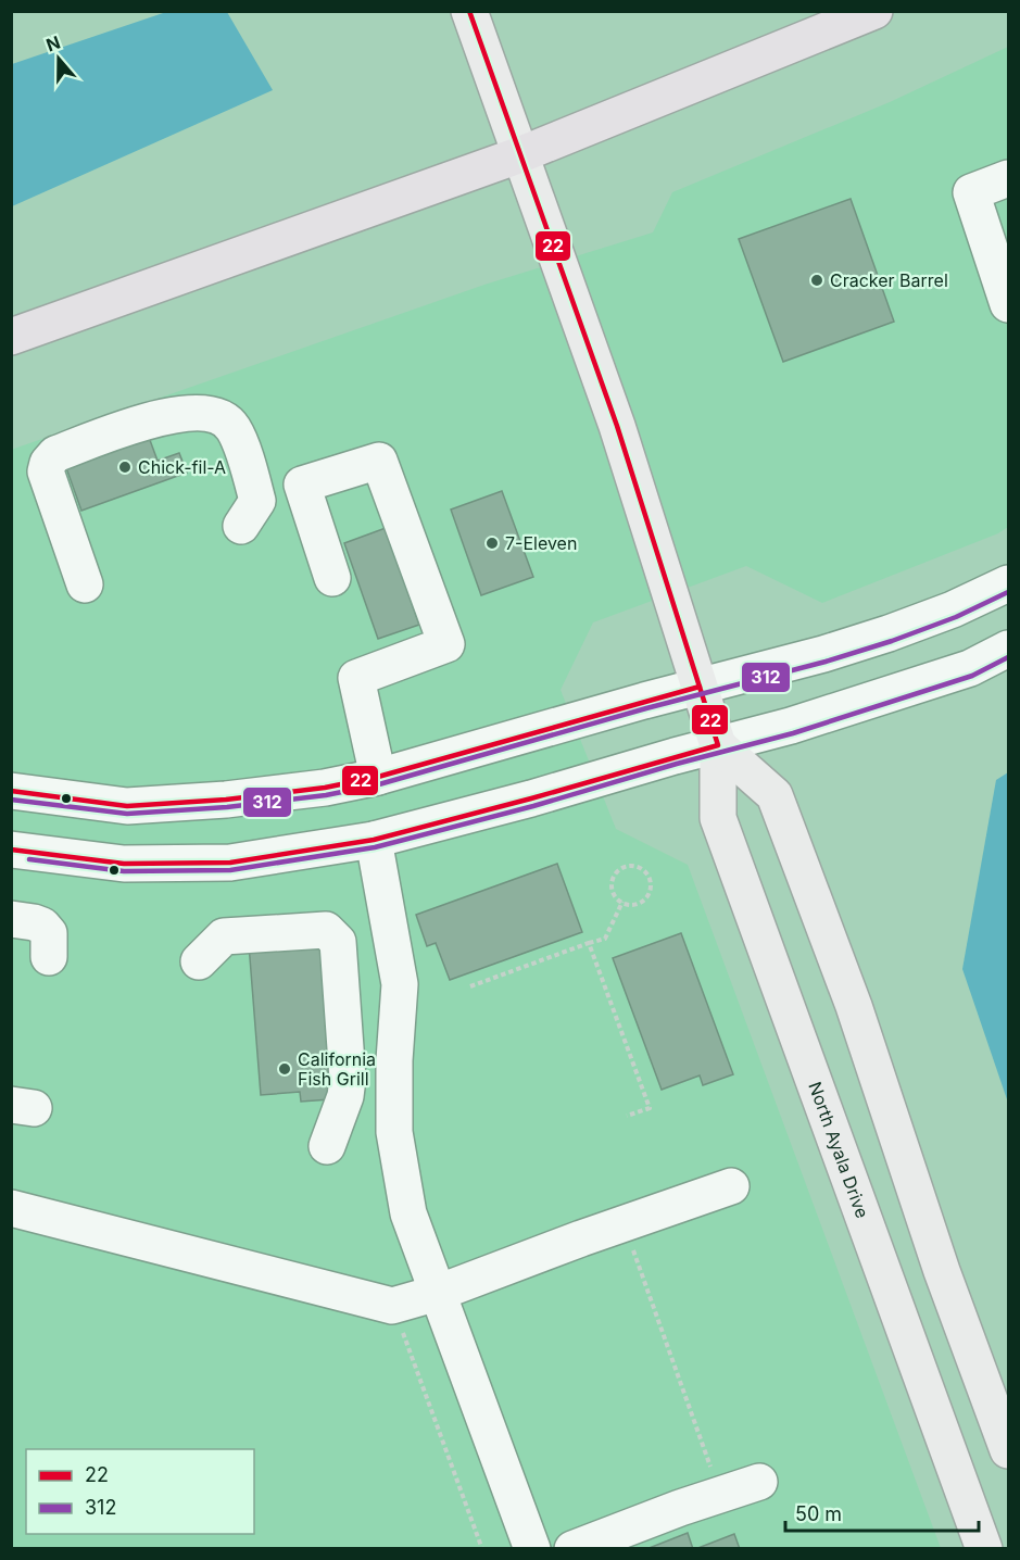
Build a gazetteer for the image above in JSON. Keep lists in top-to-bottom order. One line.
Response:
{"streets":{"main road":["North Ayala Drive"]},"places":["Cracker Barrel","Chick-fil-A","7-Eleven","California Fish Grill"],"lines":["transit line 22","transit line 312"],"legend":["22","312"],"scale_bar":"50 m","north":"top"}
